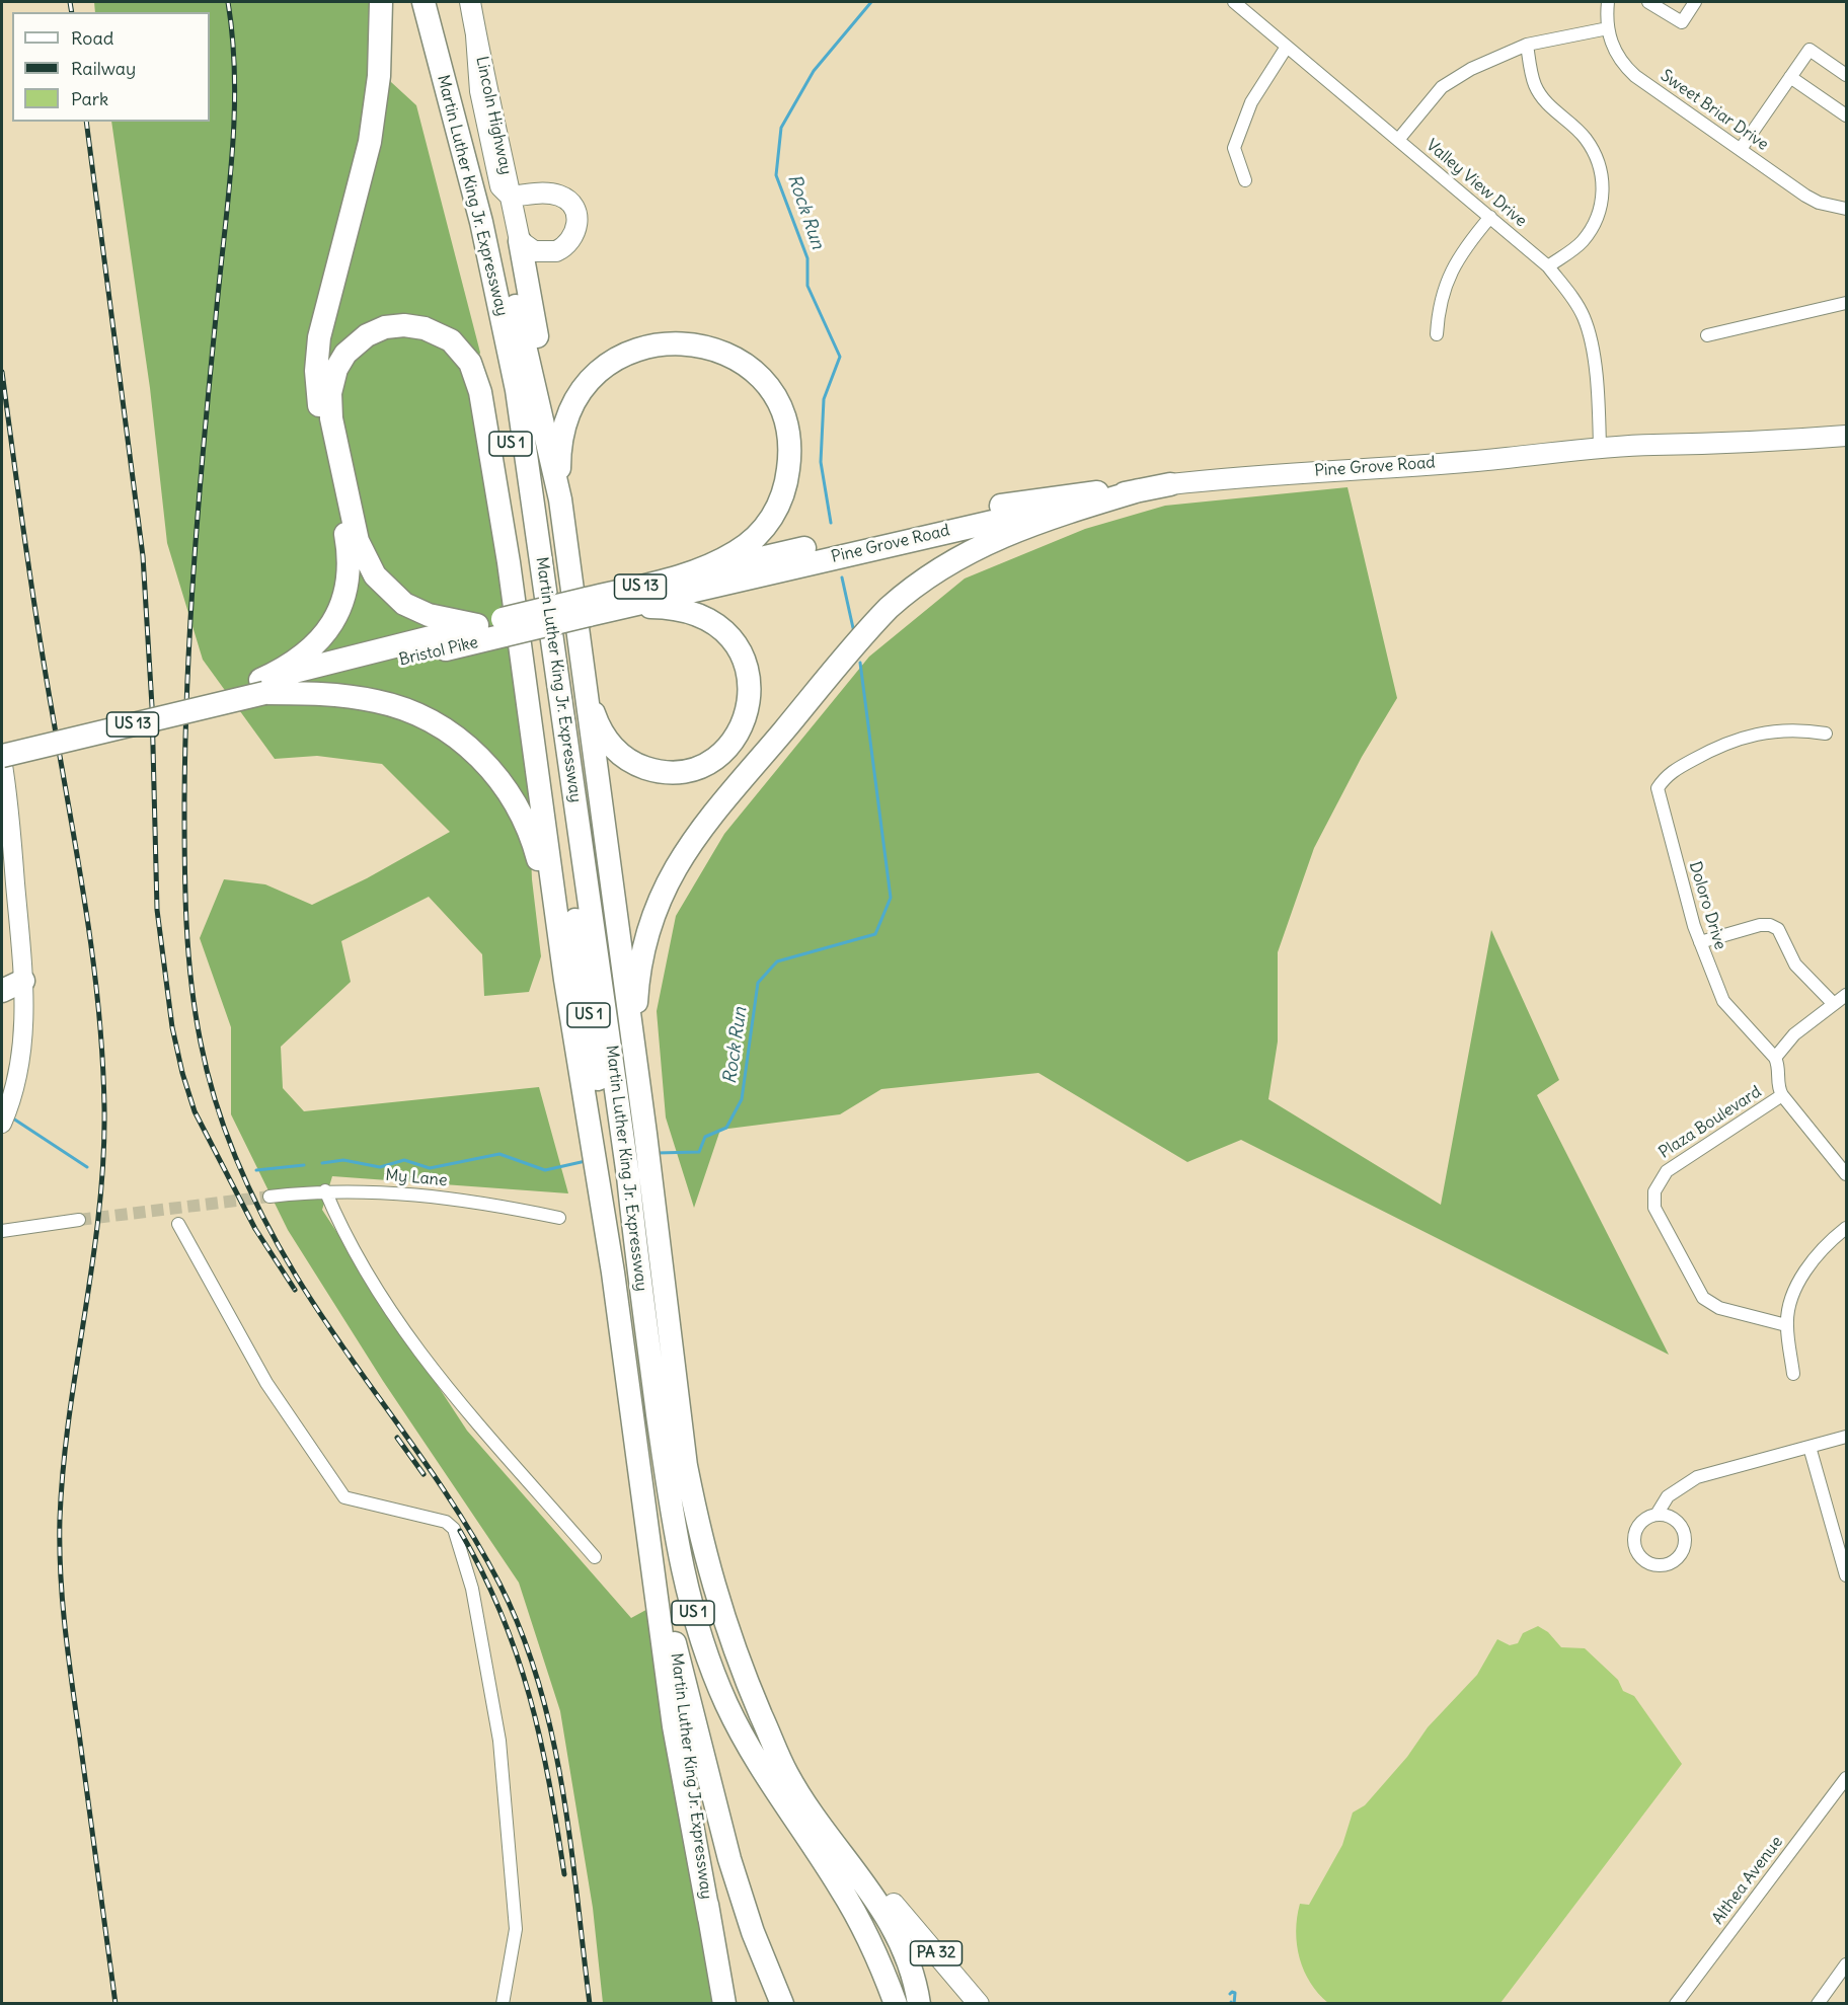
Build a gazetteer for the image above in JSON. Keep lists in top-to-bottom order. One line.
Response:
{"streets":{"highway":["Martin Luther King Jr. Expressway","US 1","Pine Grove Road","US 13","Bristol Pike"],"main road":["Lincoln Highway","PA 32"],"street":["Sweet Briar Drive","Valley View Drive","Doloro Drive","Plaza Boulevard","My Lane","Althea Avenue"]},"crossings":[["Valley View Drive","Pine Grove Road"],["Pine Grove Road","US 13"],["Pine Grove Road","Bristol Pike"],["US 13","Bristol Pike"]],"water":["Rock Run"],"legend":["Road","Railway","Park"]}
